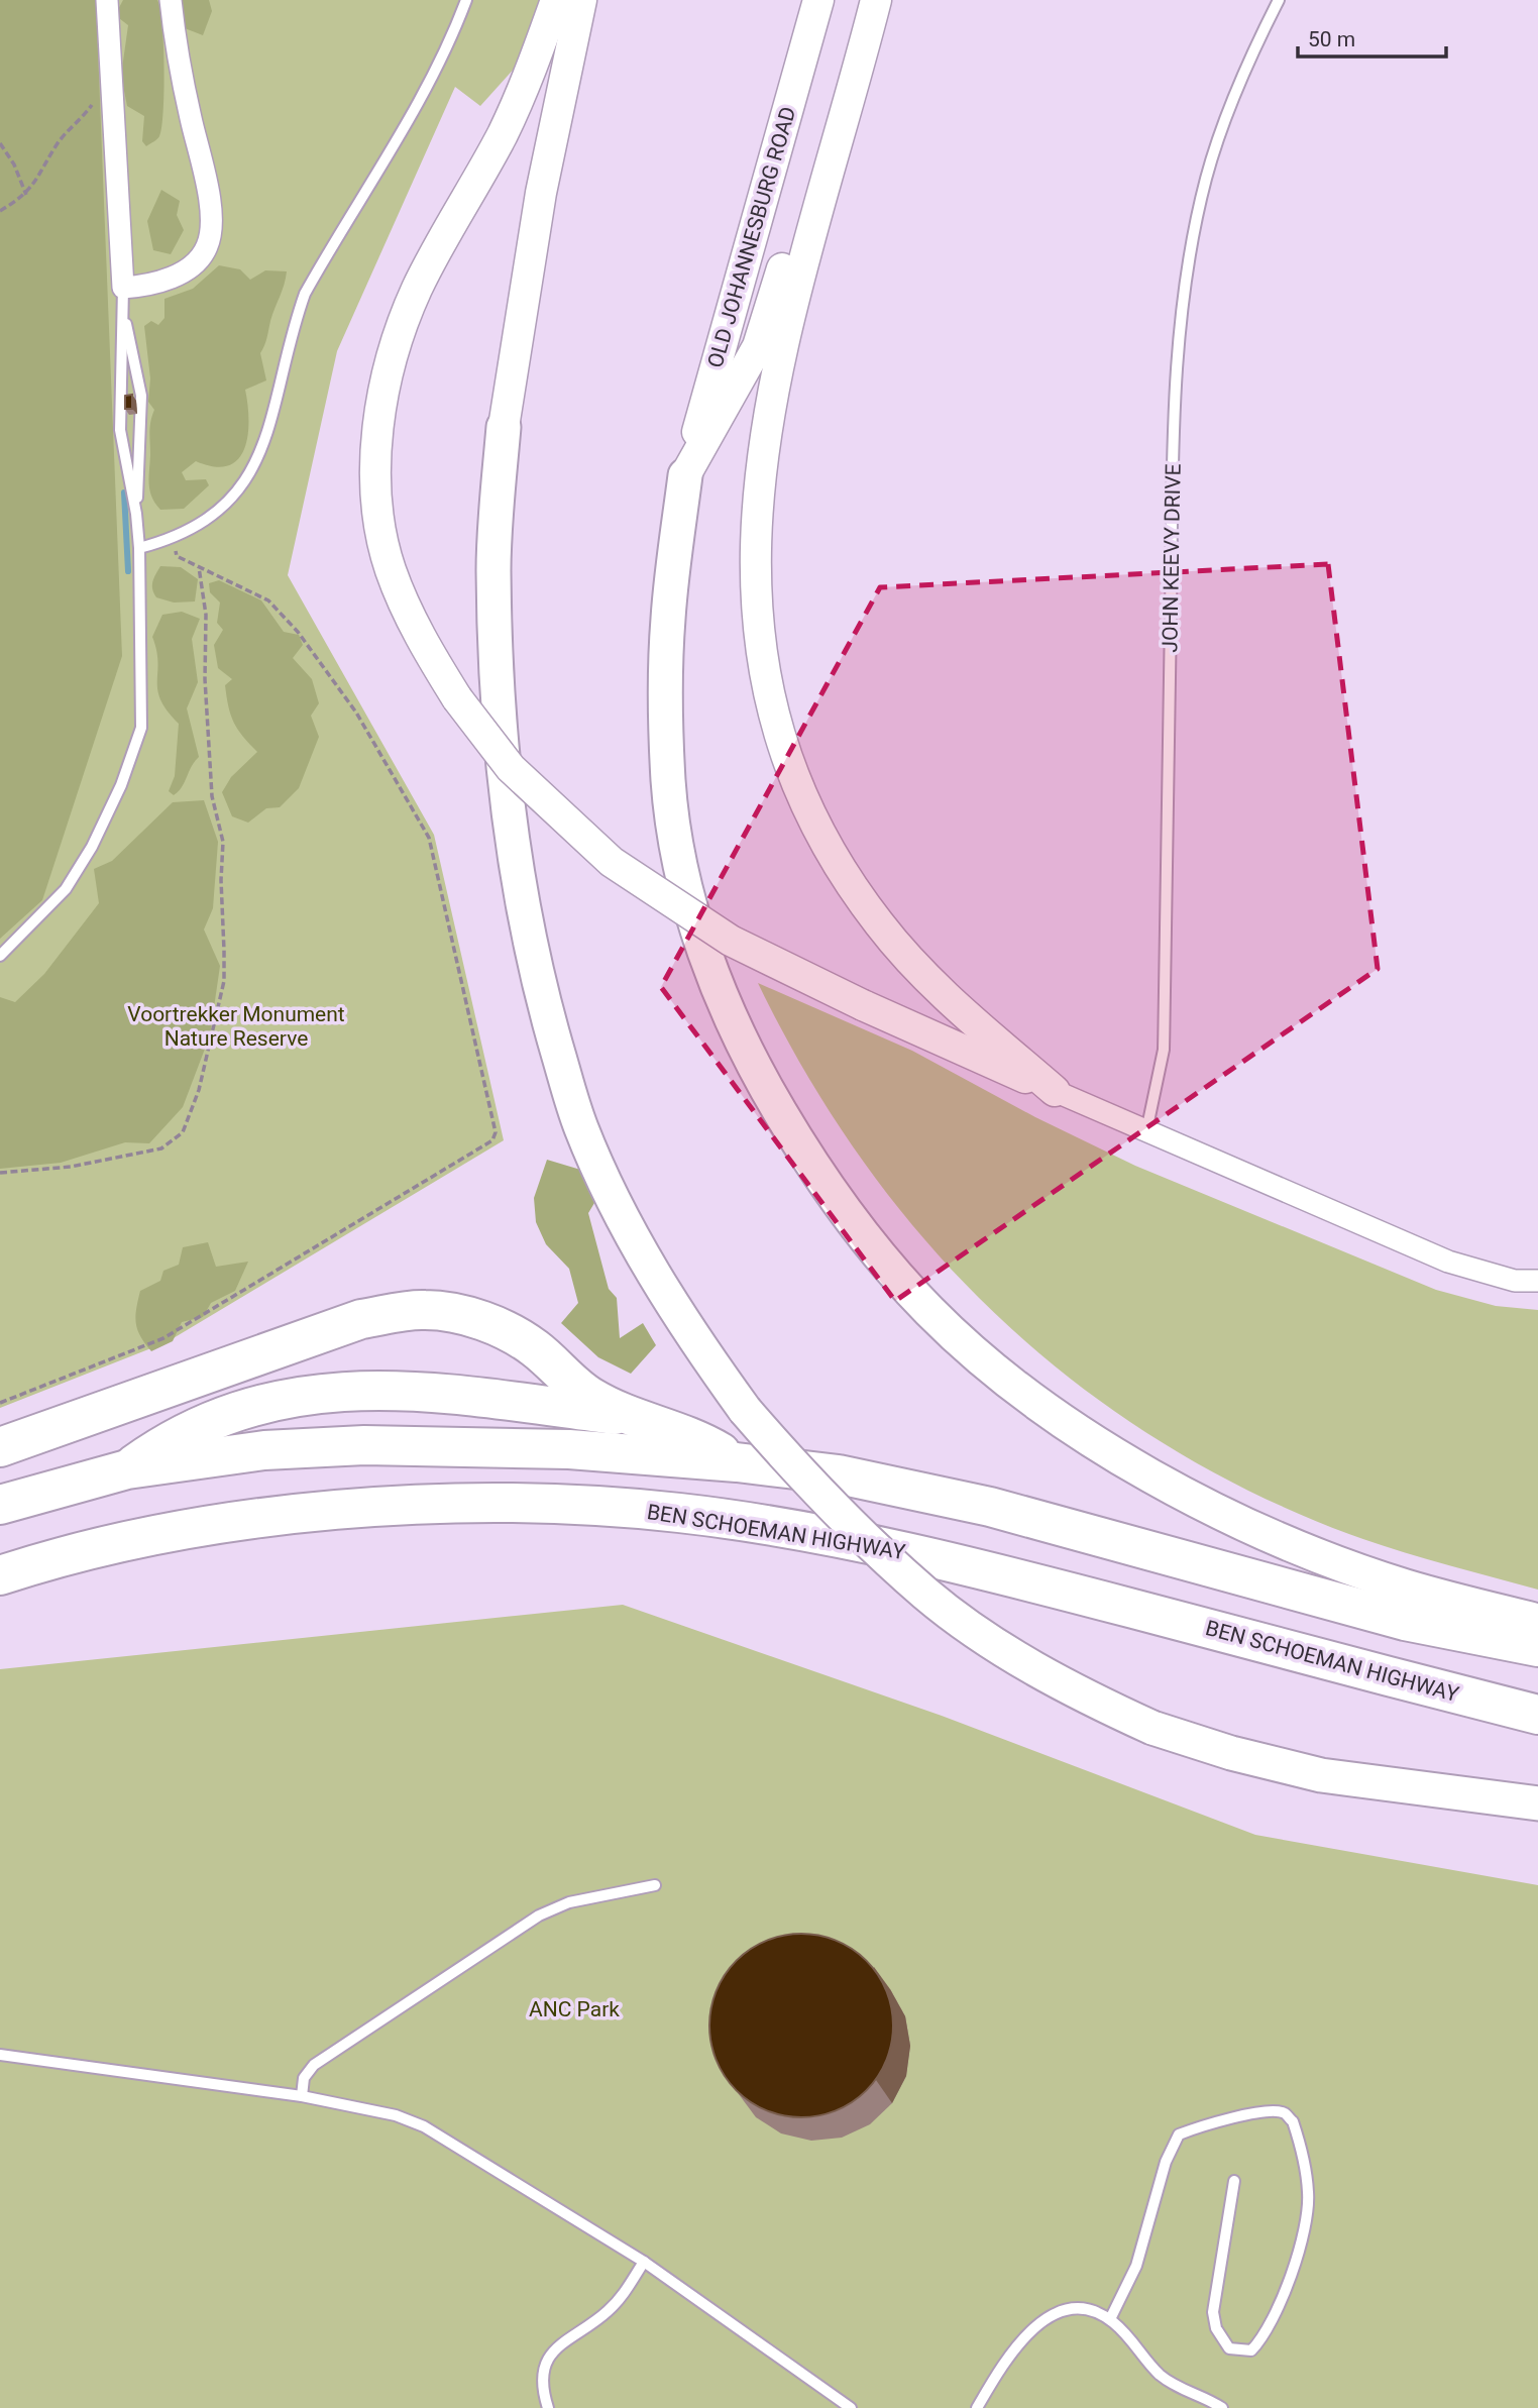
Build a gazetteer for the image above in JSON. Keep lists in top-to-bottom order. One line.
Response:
{"streets":{"highway":["BEN SCHOEMAN HIGHWAY"],"main road":["OLD JOHANNESBURG ROAD"],"lane":["JOHN KEEVY DRIVE"]},"parks":["Voortrekker Monument Nature Reserve","ANC Park"],"scale_bar":"50 m"}
